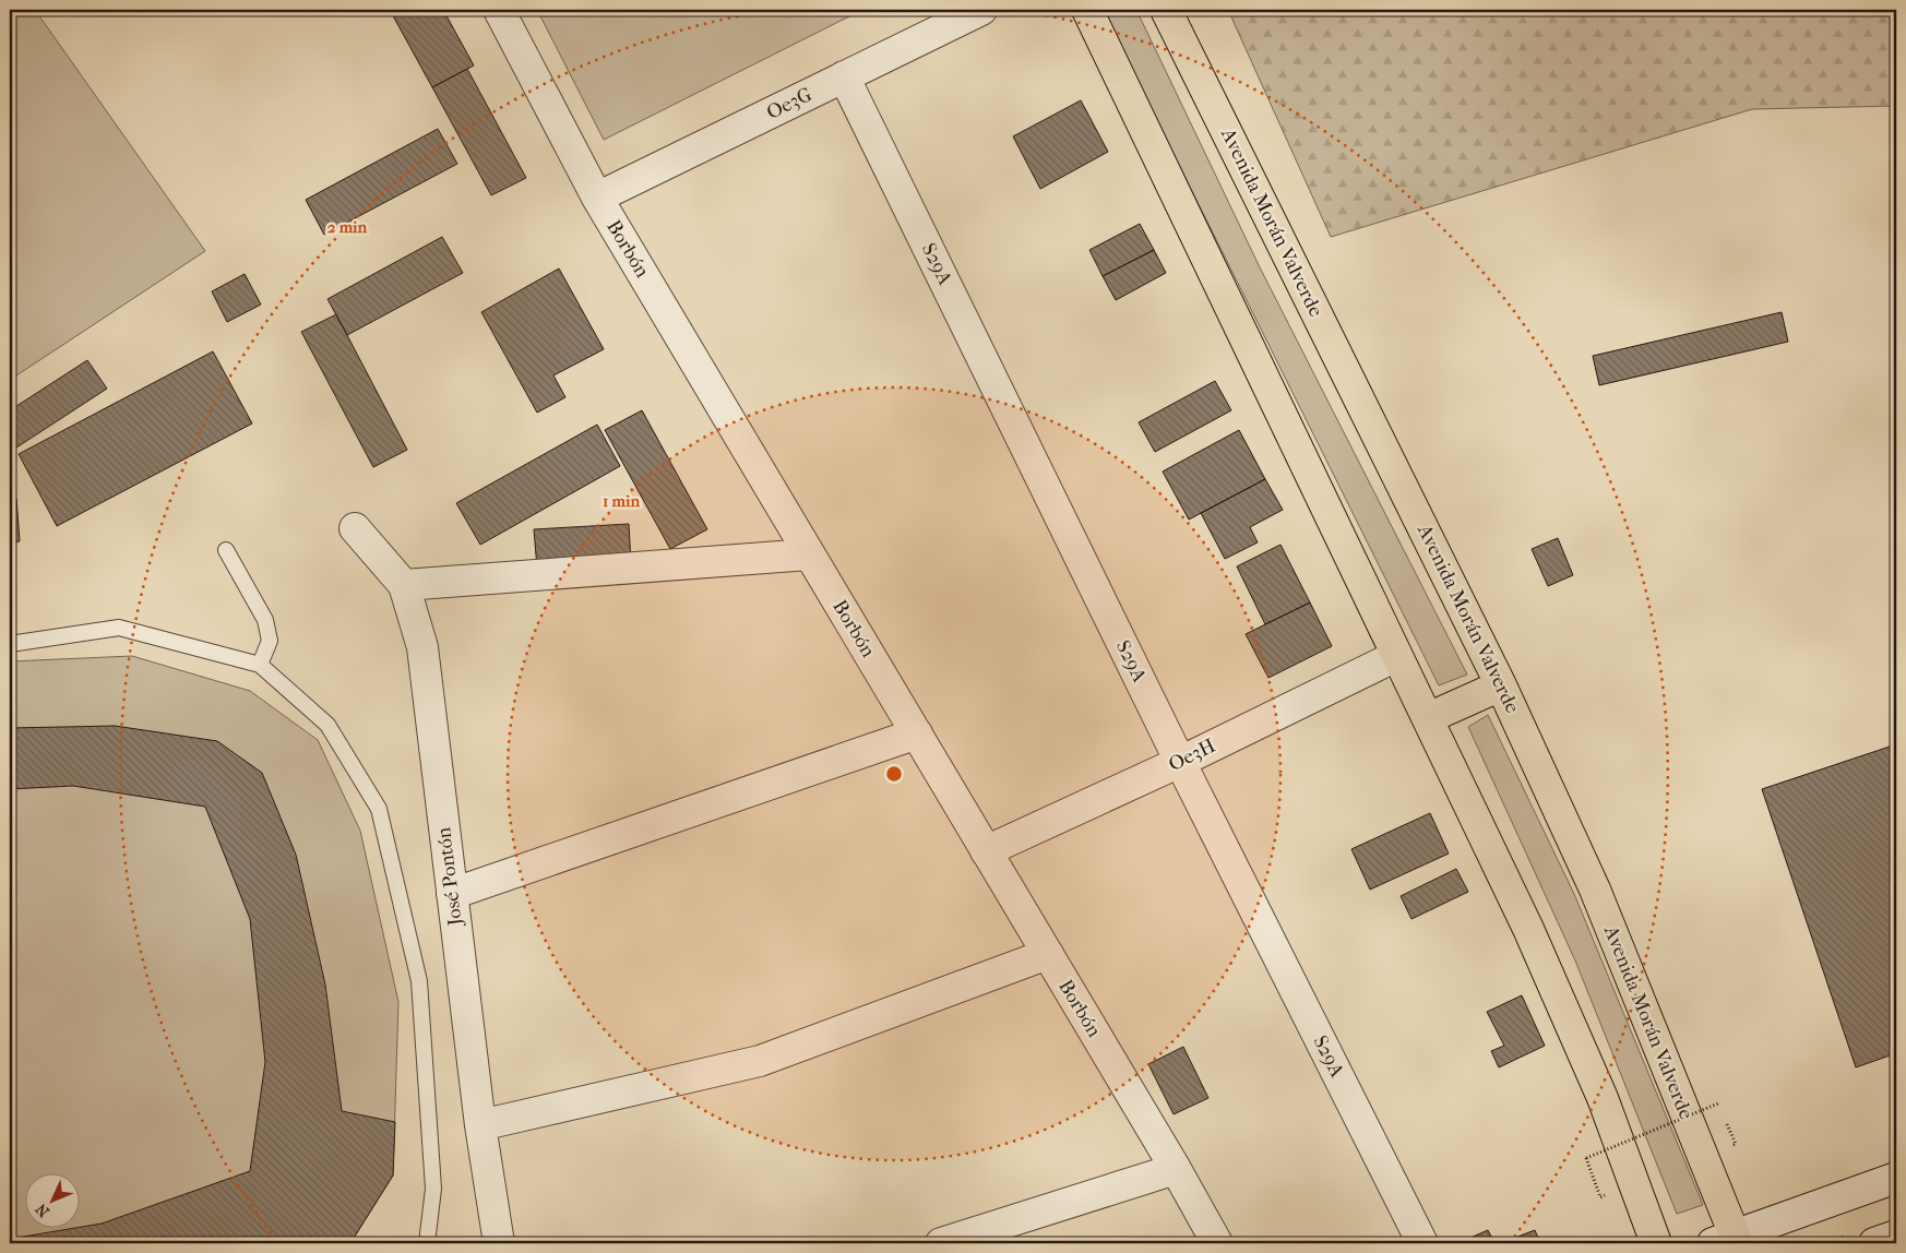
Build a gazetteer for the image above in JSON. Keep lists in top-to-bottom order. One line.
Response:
{"streets":{"main road":["Avenida Morán Valverde"],"street":["Oe3G","Borbón","S29A","Oe3H","José Pontón"]},"crossings":[["Oe3G","Borbón"],["Oe3G","S29A"],["Borbón","Oe3H"],["S29A","Oe3H"]],"north":"bottom left","rings":["2 min","1 min"]}
